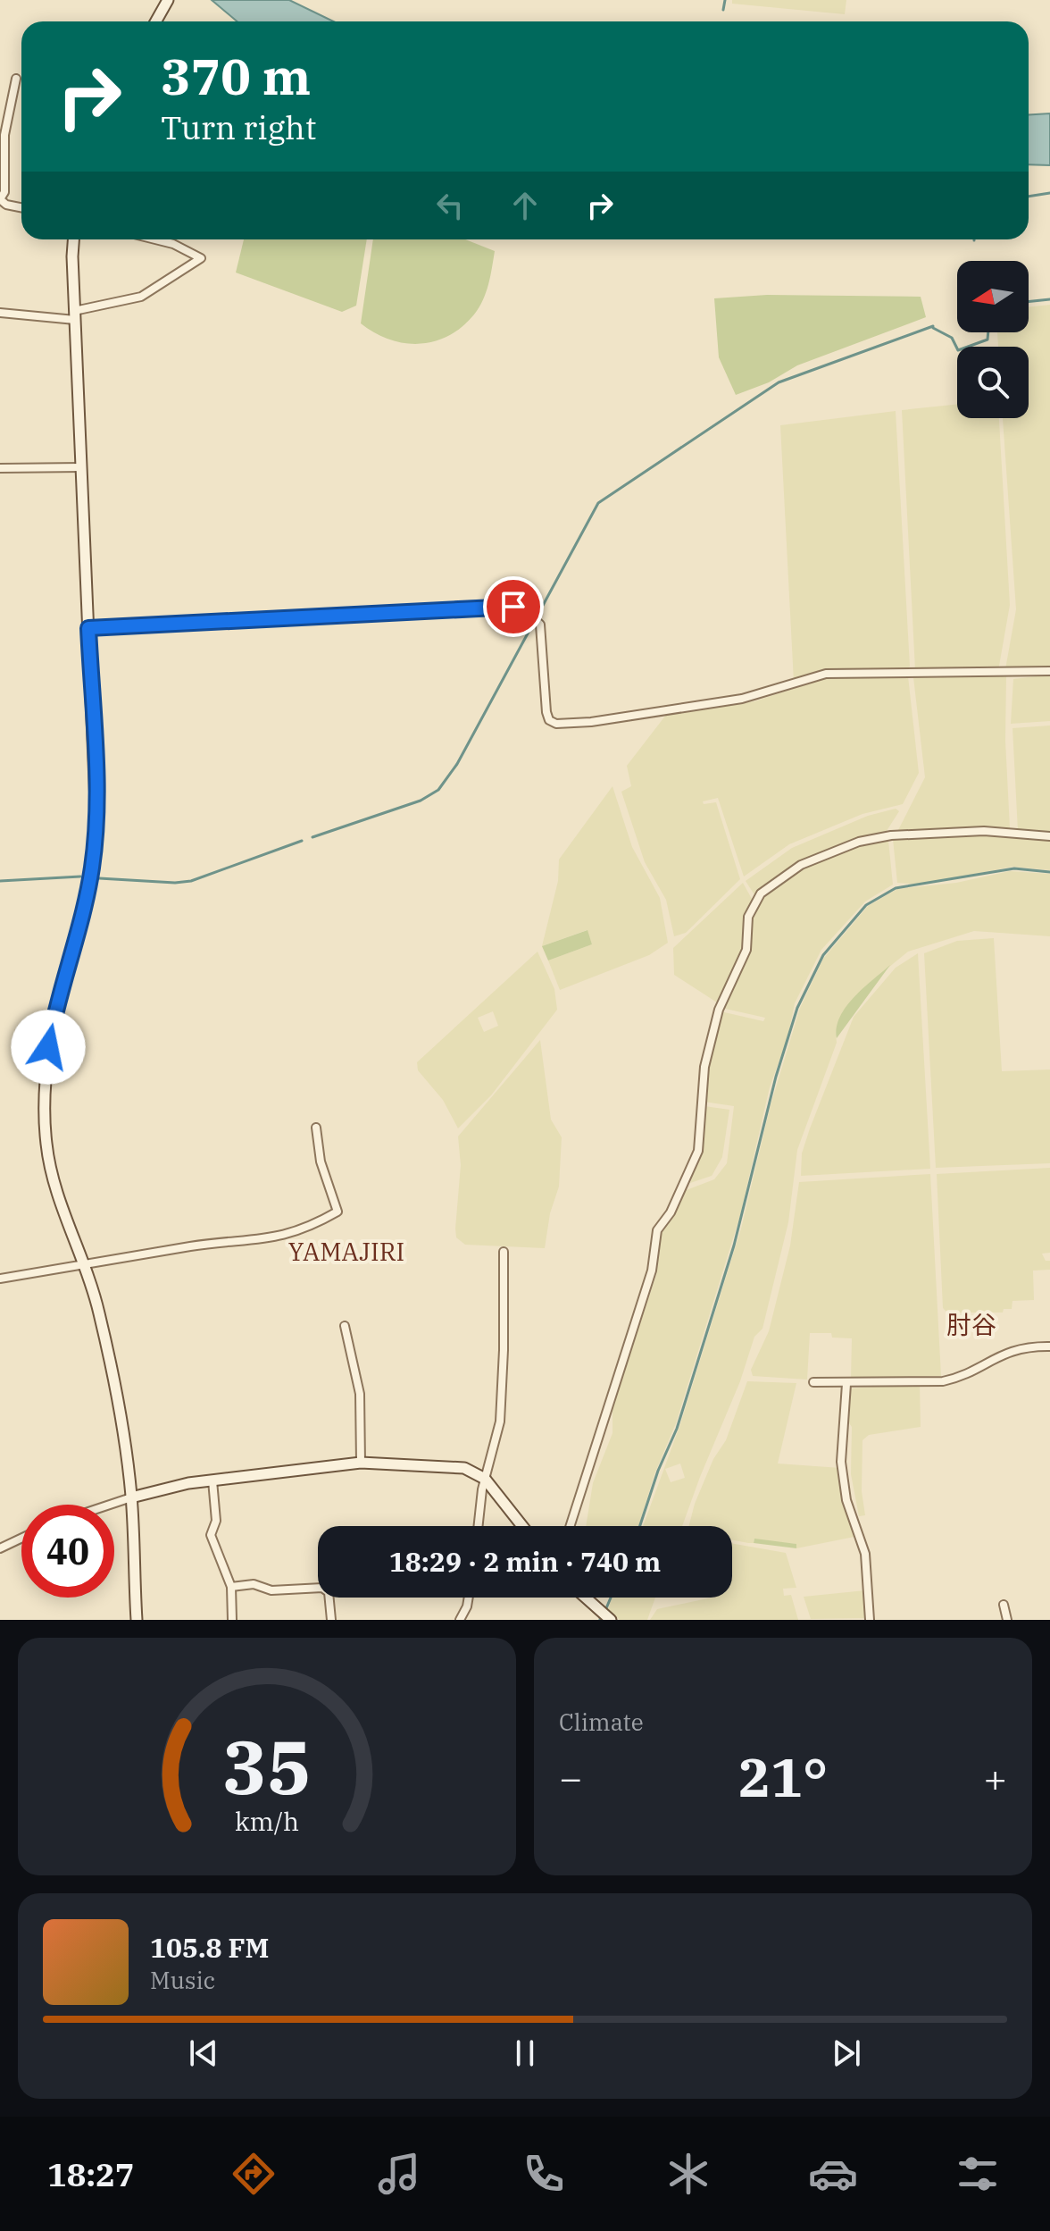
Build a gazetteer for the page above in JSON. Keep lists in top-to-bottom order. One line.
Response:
{"districts":["YAMAJIRI","肘谷"],"north":"left","page":{"turn":["370 m","Turn right"],"limit":"40","trip":"18:29 · 2 min · 740 m","tile":"Climate","heat":["−","21°","+"],"song":["105.8 FM","Music"],"tabs":"18:27","gauge":["35","km/h"]}}
